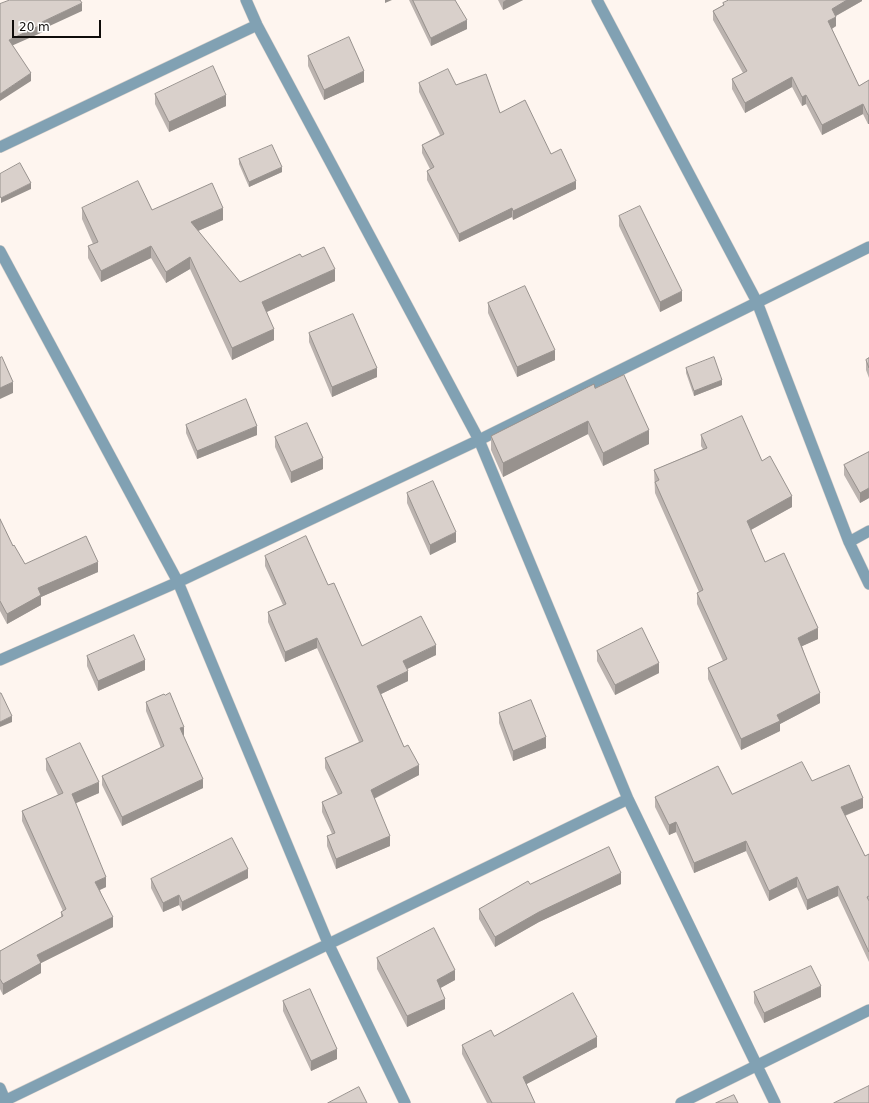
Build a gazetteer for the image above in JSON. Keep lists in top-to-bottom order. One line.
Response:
{"scale_bar":"20 m"}
